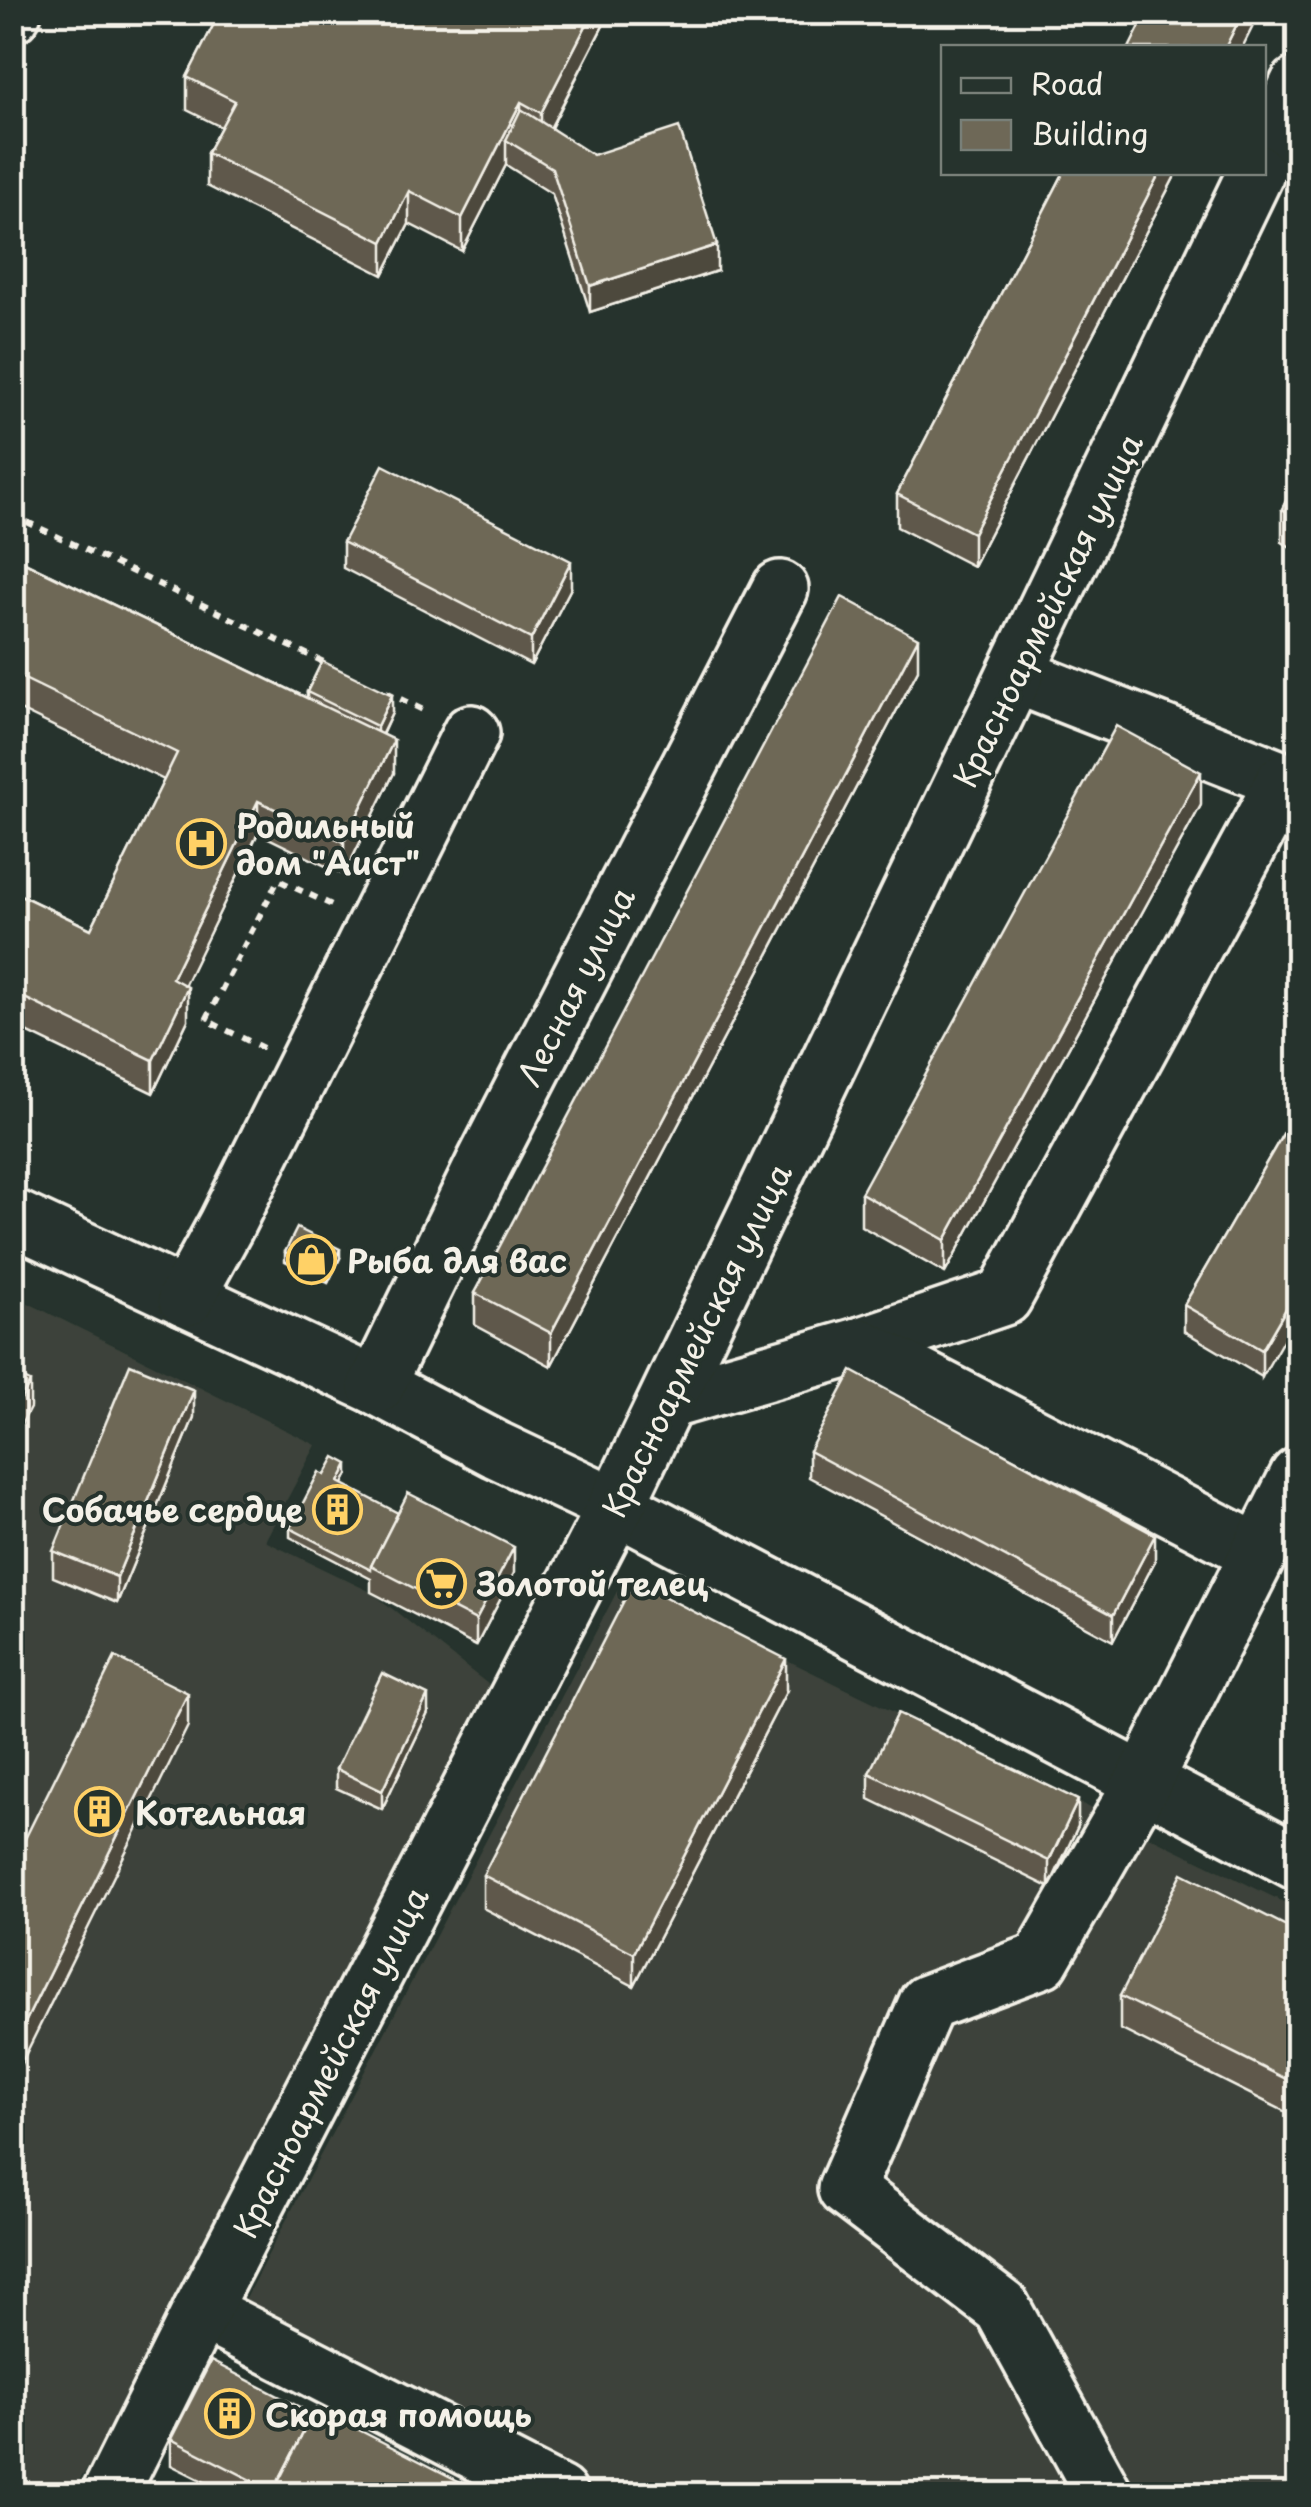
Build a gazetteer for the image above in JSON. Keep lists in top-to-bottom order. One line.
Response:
{"streets":{"street":["Красноармейская улица","Лесная улица"]},"places":{"hospital":["Родильный дом \"Аист\""],"shop":["Рыба для вас"],"building":["Собачье сердце","Котельная","Скорая помощь"],"supermarket":["Золотой телец"]},"legend":["Road","Building"]}
